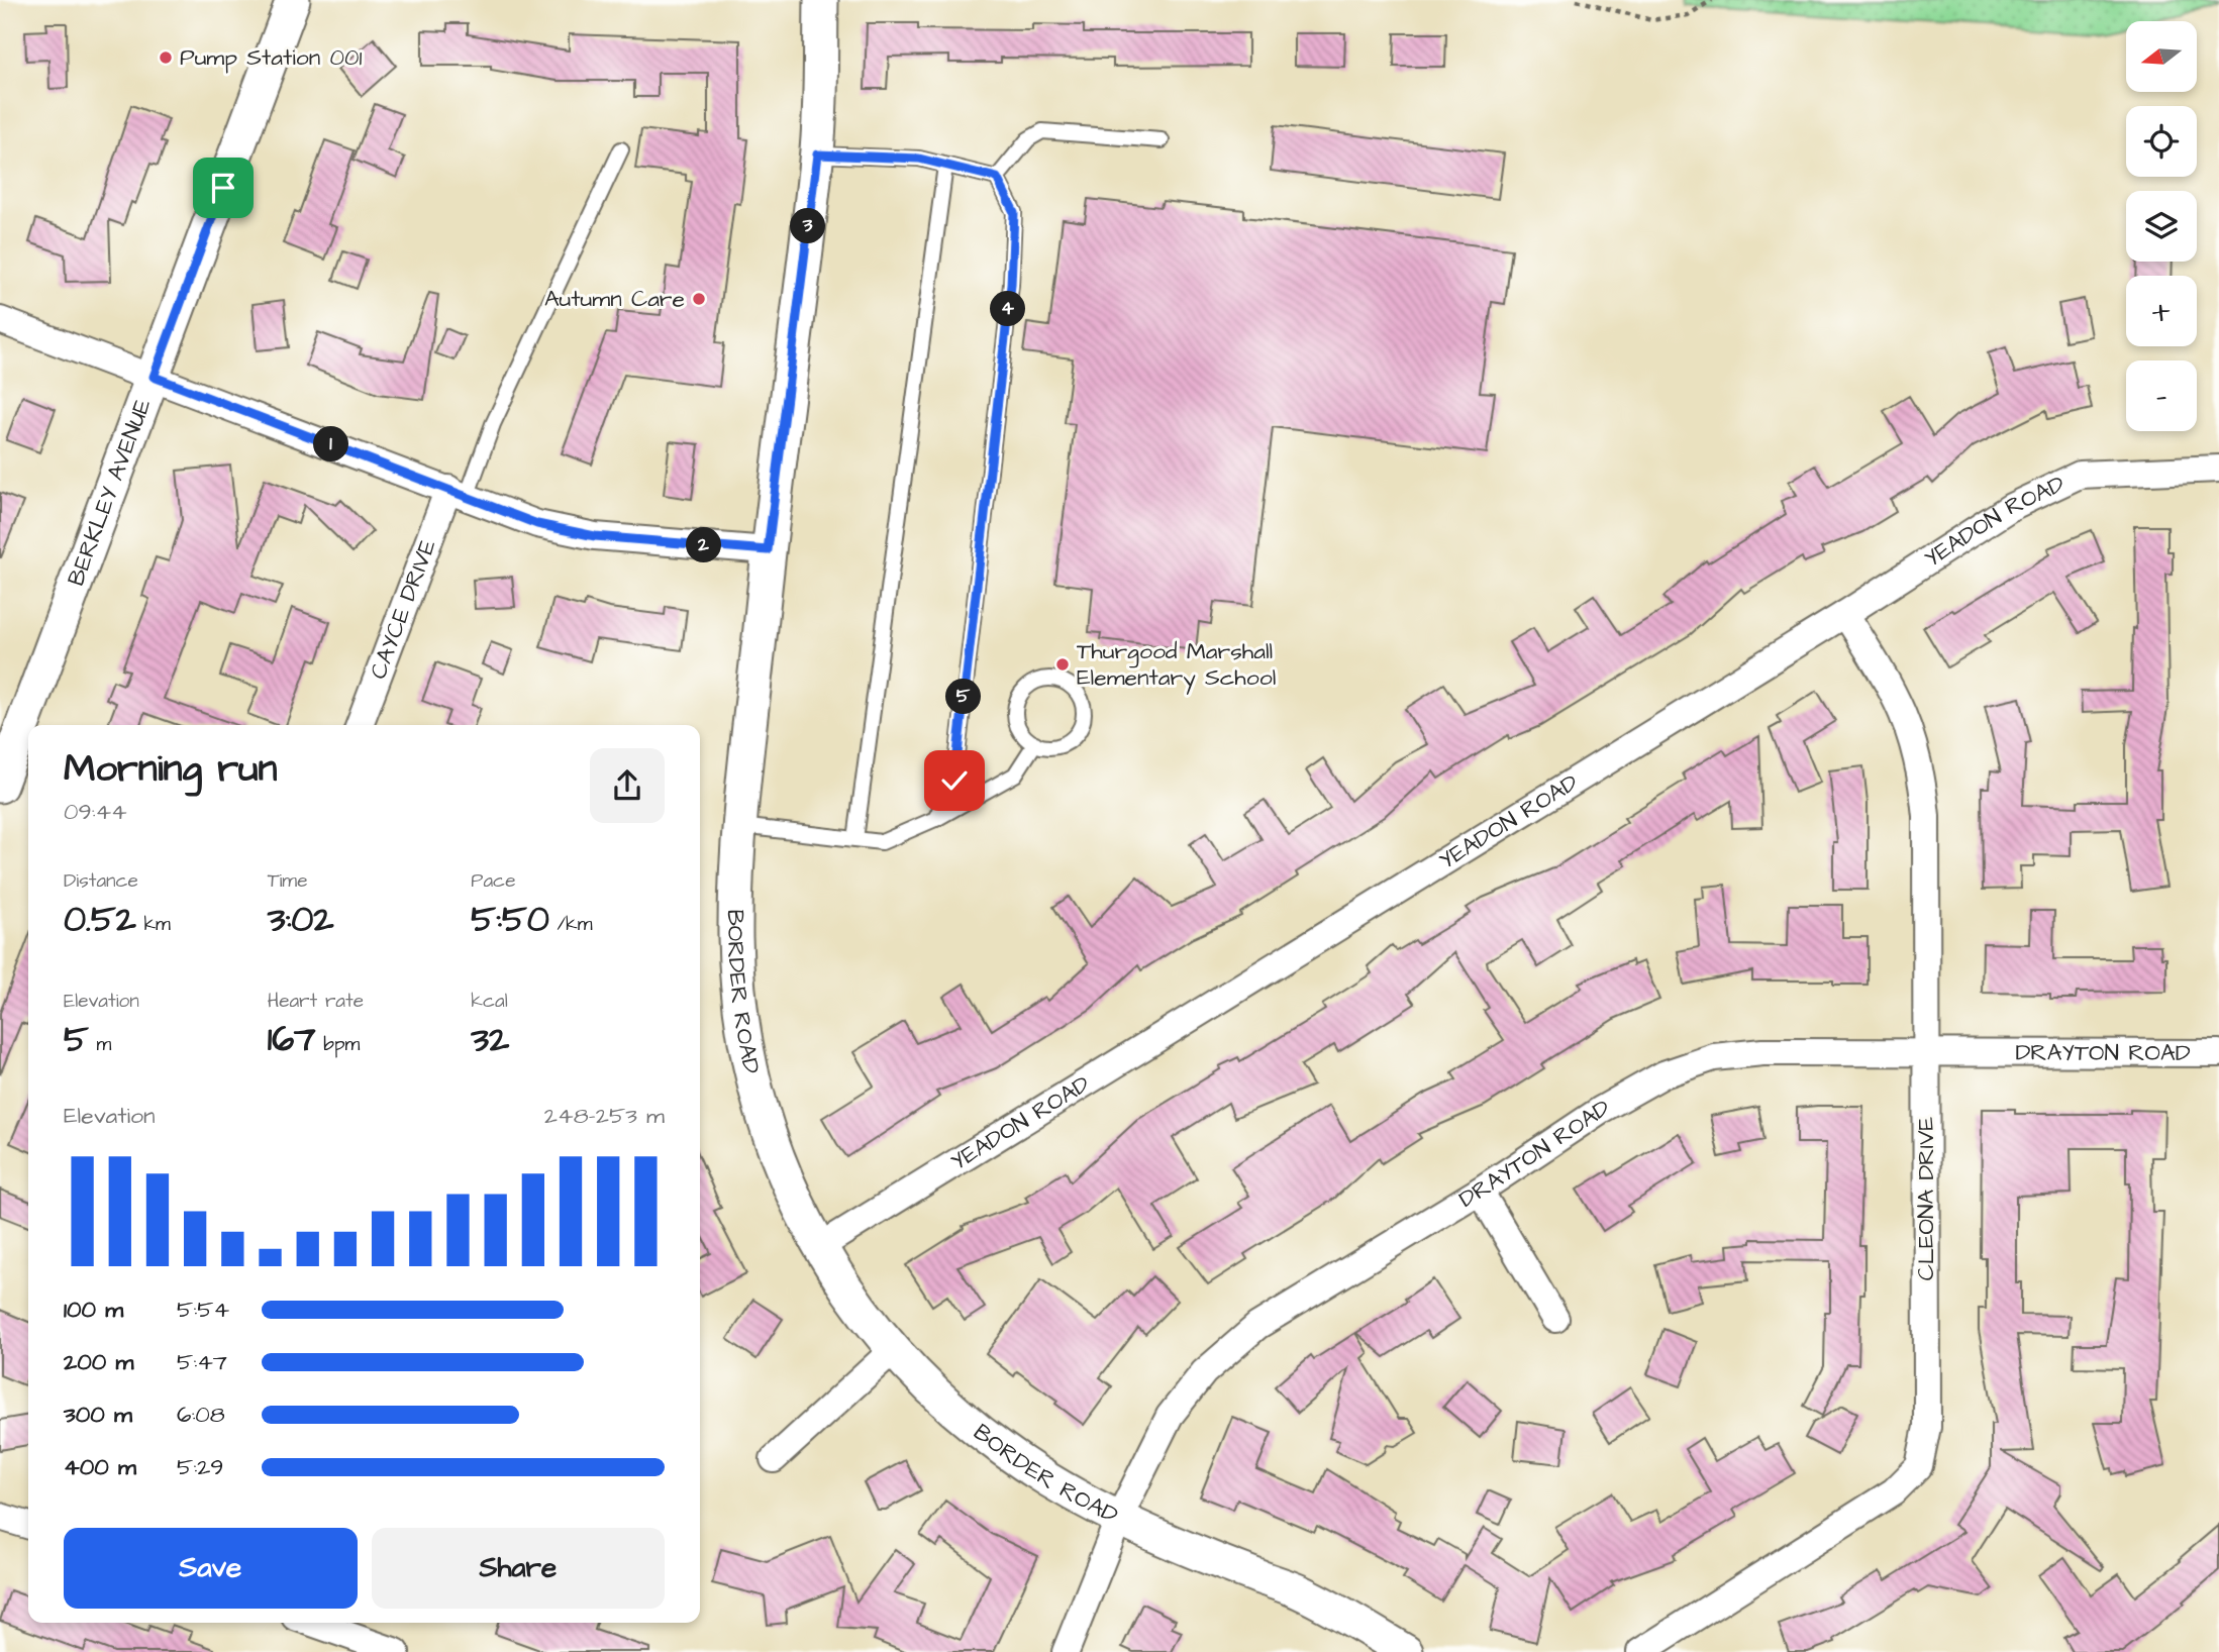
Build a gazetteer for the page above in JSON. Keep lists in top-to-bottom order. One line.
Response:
{"streets":{"street":["BERKLEY AVENUE","YEADON ROAD","CAYCE DRIVE","BORDER ROAD","DRAYTON ROAD","CLEONA DRIVE"]},"crossings":[["YEADON ROAD","BORDER ROAD"],["YEADON ROAD","CLEONA DRIVE"],["BORDER ROAD","DRAYTON ROAD"],["DRAYTON ROAD","CLEONA DRIVE"]],"places":["Pump Station 001","Autumn Care","Thurgood Marshall Elementary School"],"north":"left","page":{"map_buttons":["+","−"],"pins":["3","4","1","2","5"],"heading":["Morning run","09:44"],"stats":[["Distance","0.52 km"],["Time","3:02"],["Pace","5:50 /km"],["Elevation","5 m"],["Heart rate","167 bpm"],["kcal","32"]],"chart":["Elevation","248–253 m"],"list":[{"name":"100 m","note":"5:54"},{"name":"200 m","note":"5:47"},{"name":"300 m","note":"6:08"},{"name":"400 m","note":"5:29"}],"buttons":["Save","Share"]}}
